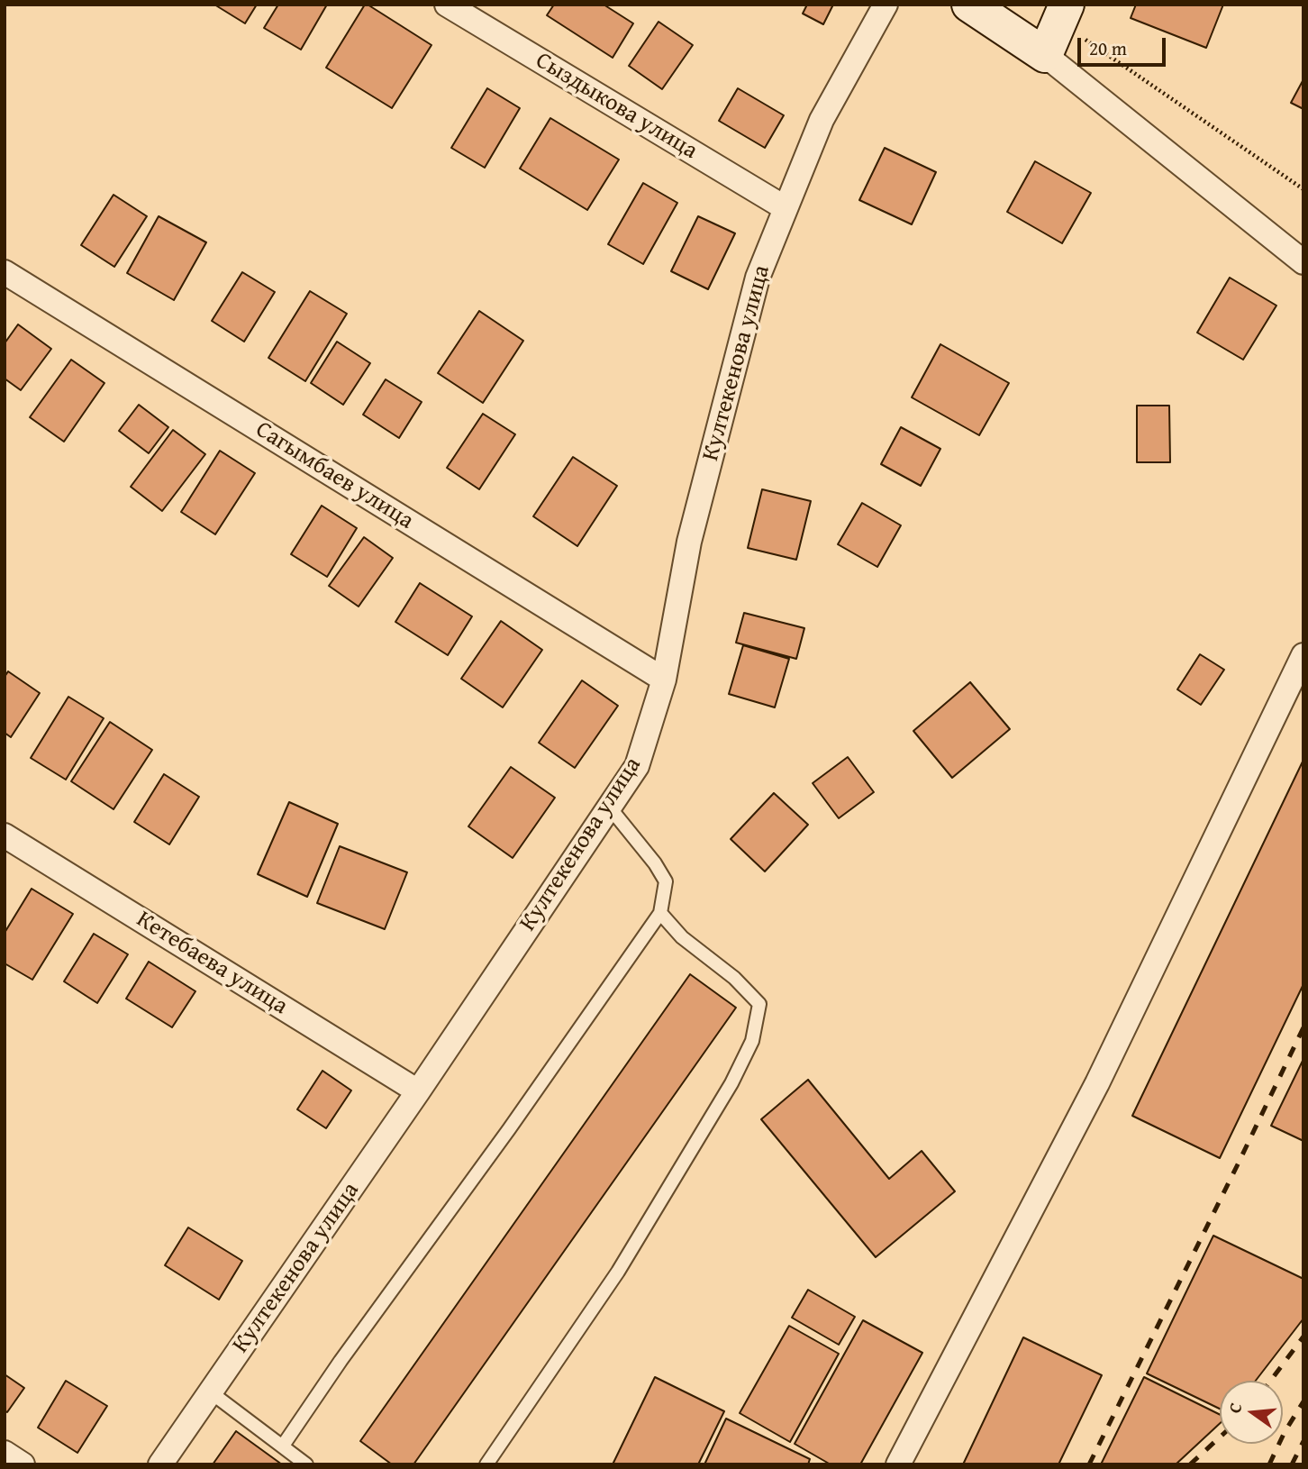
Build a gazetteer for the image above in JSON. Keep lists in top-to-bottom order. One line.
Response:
{"streets":{"street":["Сыздыкова улица","Култекенова улица","Сагымбаев улица","Кетебаева улица"]},"crossings":[["Сыздыкова улица","Култекенова улица"],["Култекенова улица","Сагымбаев улица"],["Култекенова улица","Кетебаева улица"]],"scale_bar":"20 m","north":"left"}
